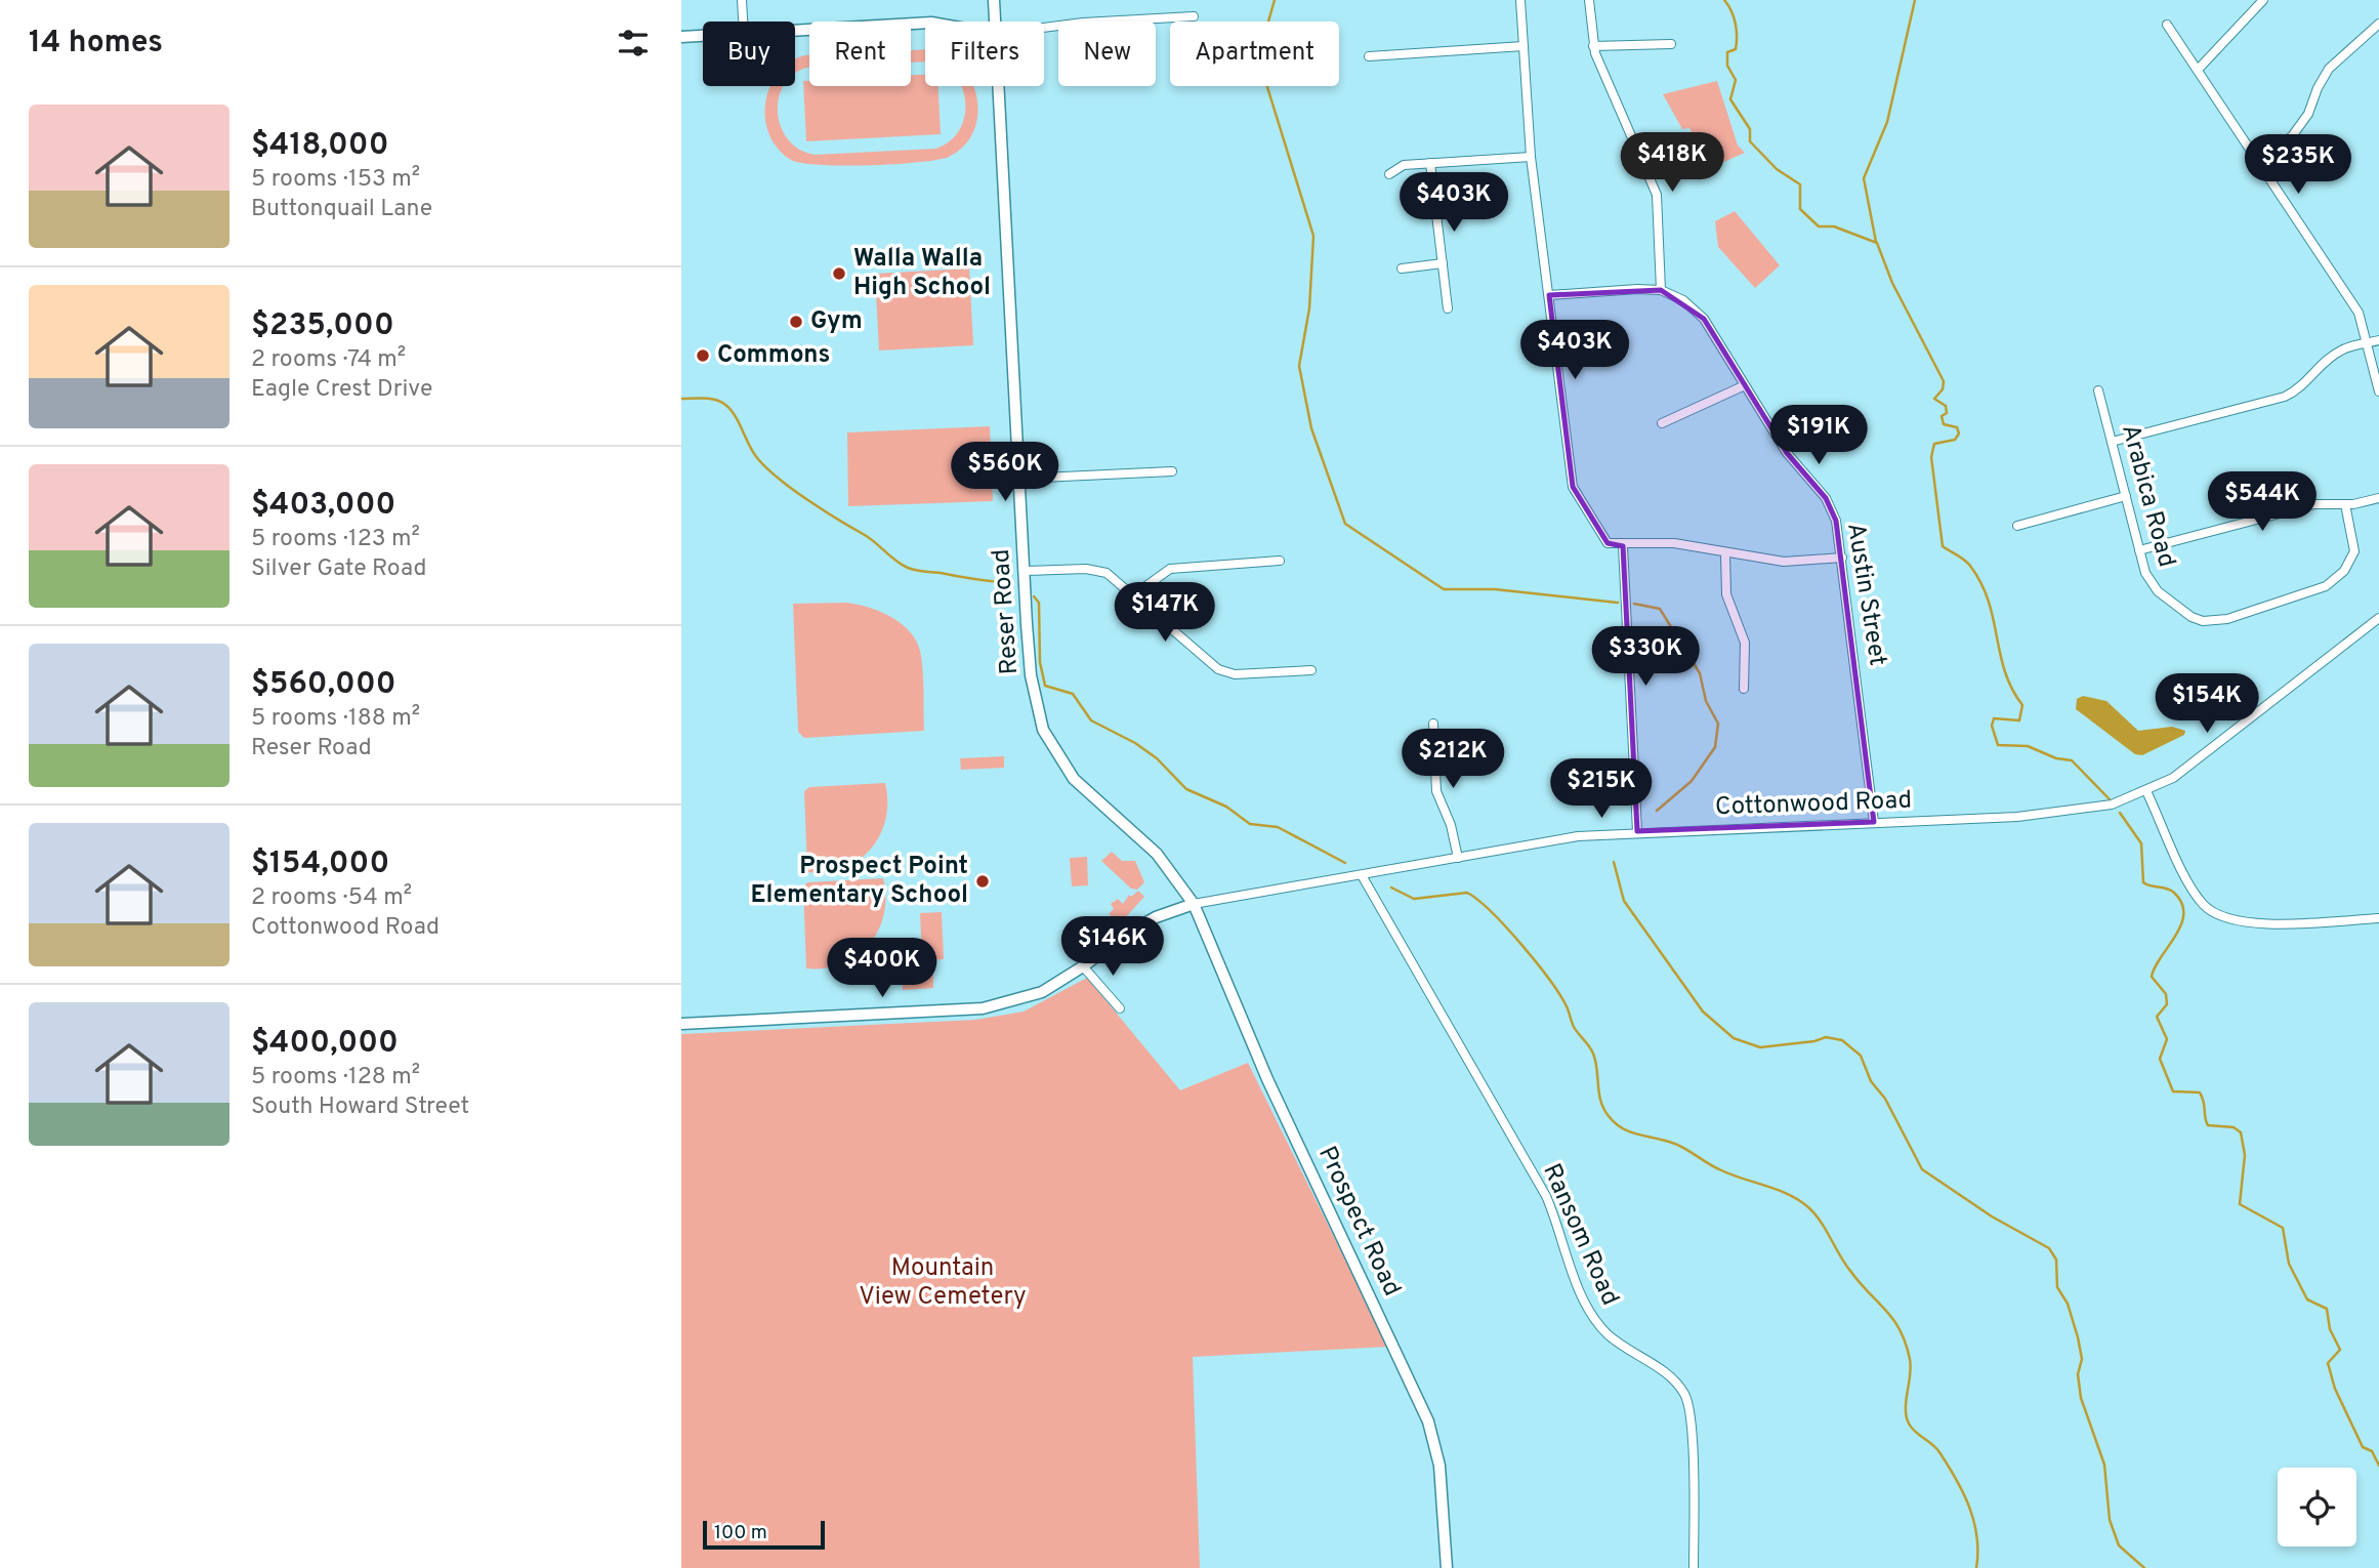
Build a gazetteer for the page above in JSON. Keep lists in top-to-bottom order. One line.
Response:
{"streets":{"main road":["Reser Road","Prospect Road"],"street":["Arabica Road","Austin Street","Cottonwood Road","Ransom Road"]},"crossings":[["Austin Street","Cottonwood Road"],["Reser Road","Cottonwood Road"],["Reser Road","Prospect Road"],["Cottonwood Road","Prospect Road"],["Cottonwood Road","Ransom Road"]],"parks":["Mountain View Cemetery"],"places":["Walla Walla High School","Gym","Commons","Prospect Point Elementary School"],"scale_bar":"100 m","page":{"heading":"14 homes","chip":["Buy","Rent","Filters","New","Apartment"],"list":[{"name":"$418,000","note":"5 rooms · 153 m² · Buttonquail Lane"},{"name":"$235,000","note":"2 rooms · 74 m² · Eagle Crest Drive"},{"name":"$403,000","note":"5 rooms · 123 m² · Silver Gate Road"},{"name":"$560,000","note":"5 rooms · 188 m² · Reser Road"},{"name":"$154,000","note":"2 rooms · 54 m² · Cottonwood Road"},{"name":"$400,000","note":"5 rooms · 128 m² · South Howard Street"}],"price":["$418K","$235K","$403K","$403K","$191K","$560K","$544K","$147K","$330K","$154K","$212K","$215K","$146K","$400K"],"scale":"100 m"}}
